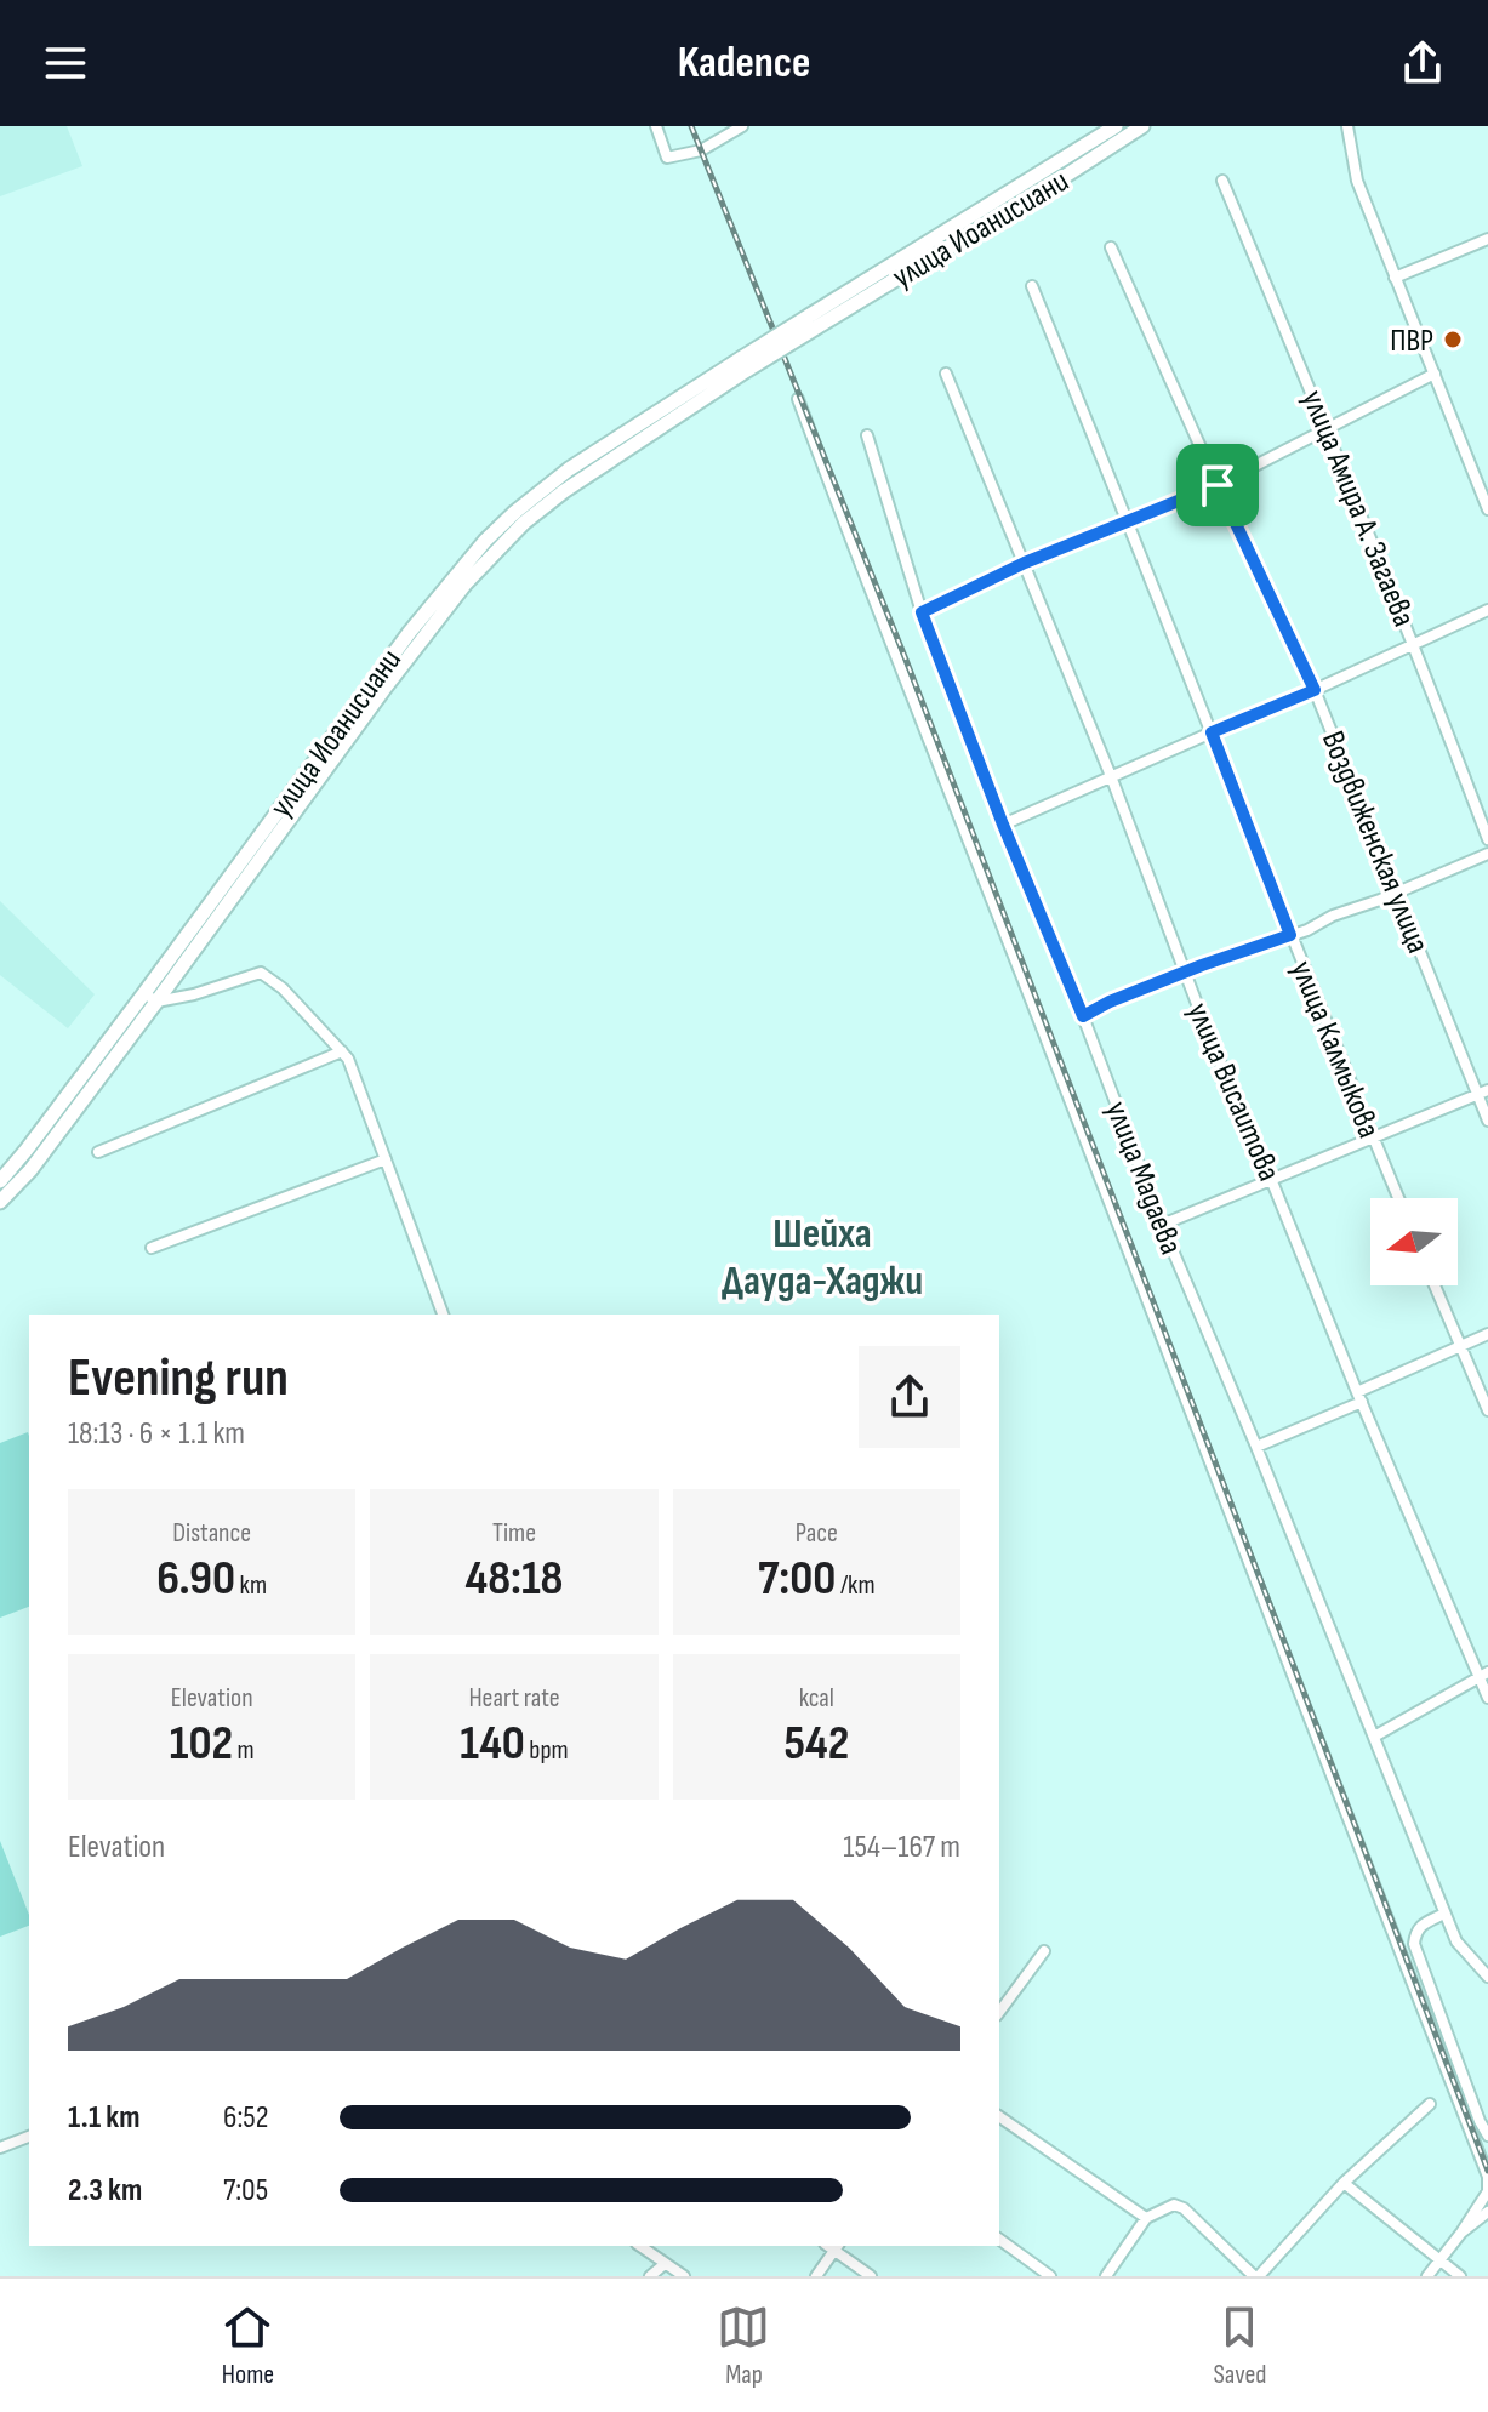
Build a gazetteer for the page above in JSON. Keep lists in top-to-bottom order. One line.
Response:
{"streets":{"main road":["улица Иоанисиани"],"street":["улица Амира А. Загаева","Воздвиженская улица","улица Калмыкова","улица Висаитова","улица Мадаева"]},"districts":["Шейха Дауда-Хаджи"],"places":["ПВР"],"north":"left","page":{"header":"Kadence","heading":["Evening run","18:13 · 6 × 1.1 km"],"stats":[["Distance","6.90 km"],["Time","48:18"],["Pace","7:00 /km"],["Elevation","102 m"],["Heart rate","140 bpm"],["kcal","542"]],"chart":["Elevation","154–167 m"],"list":[{"name":"1.1 km","note":"6:52"},{"name":"2.3 km","note":"7:05"}],"tabs":["Home","Map","Saved"]}}
